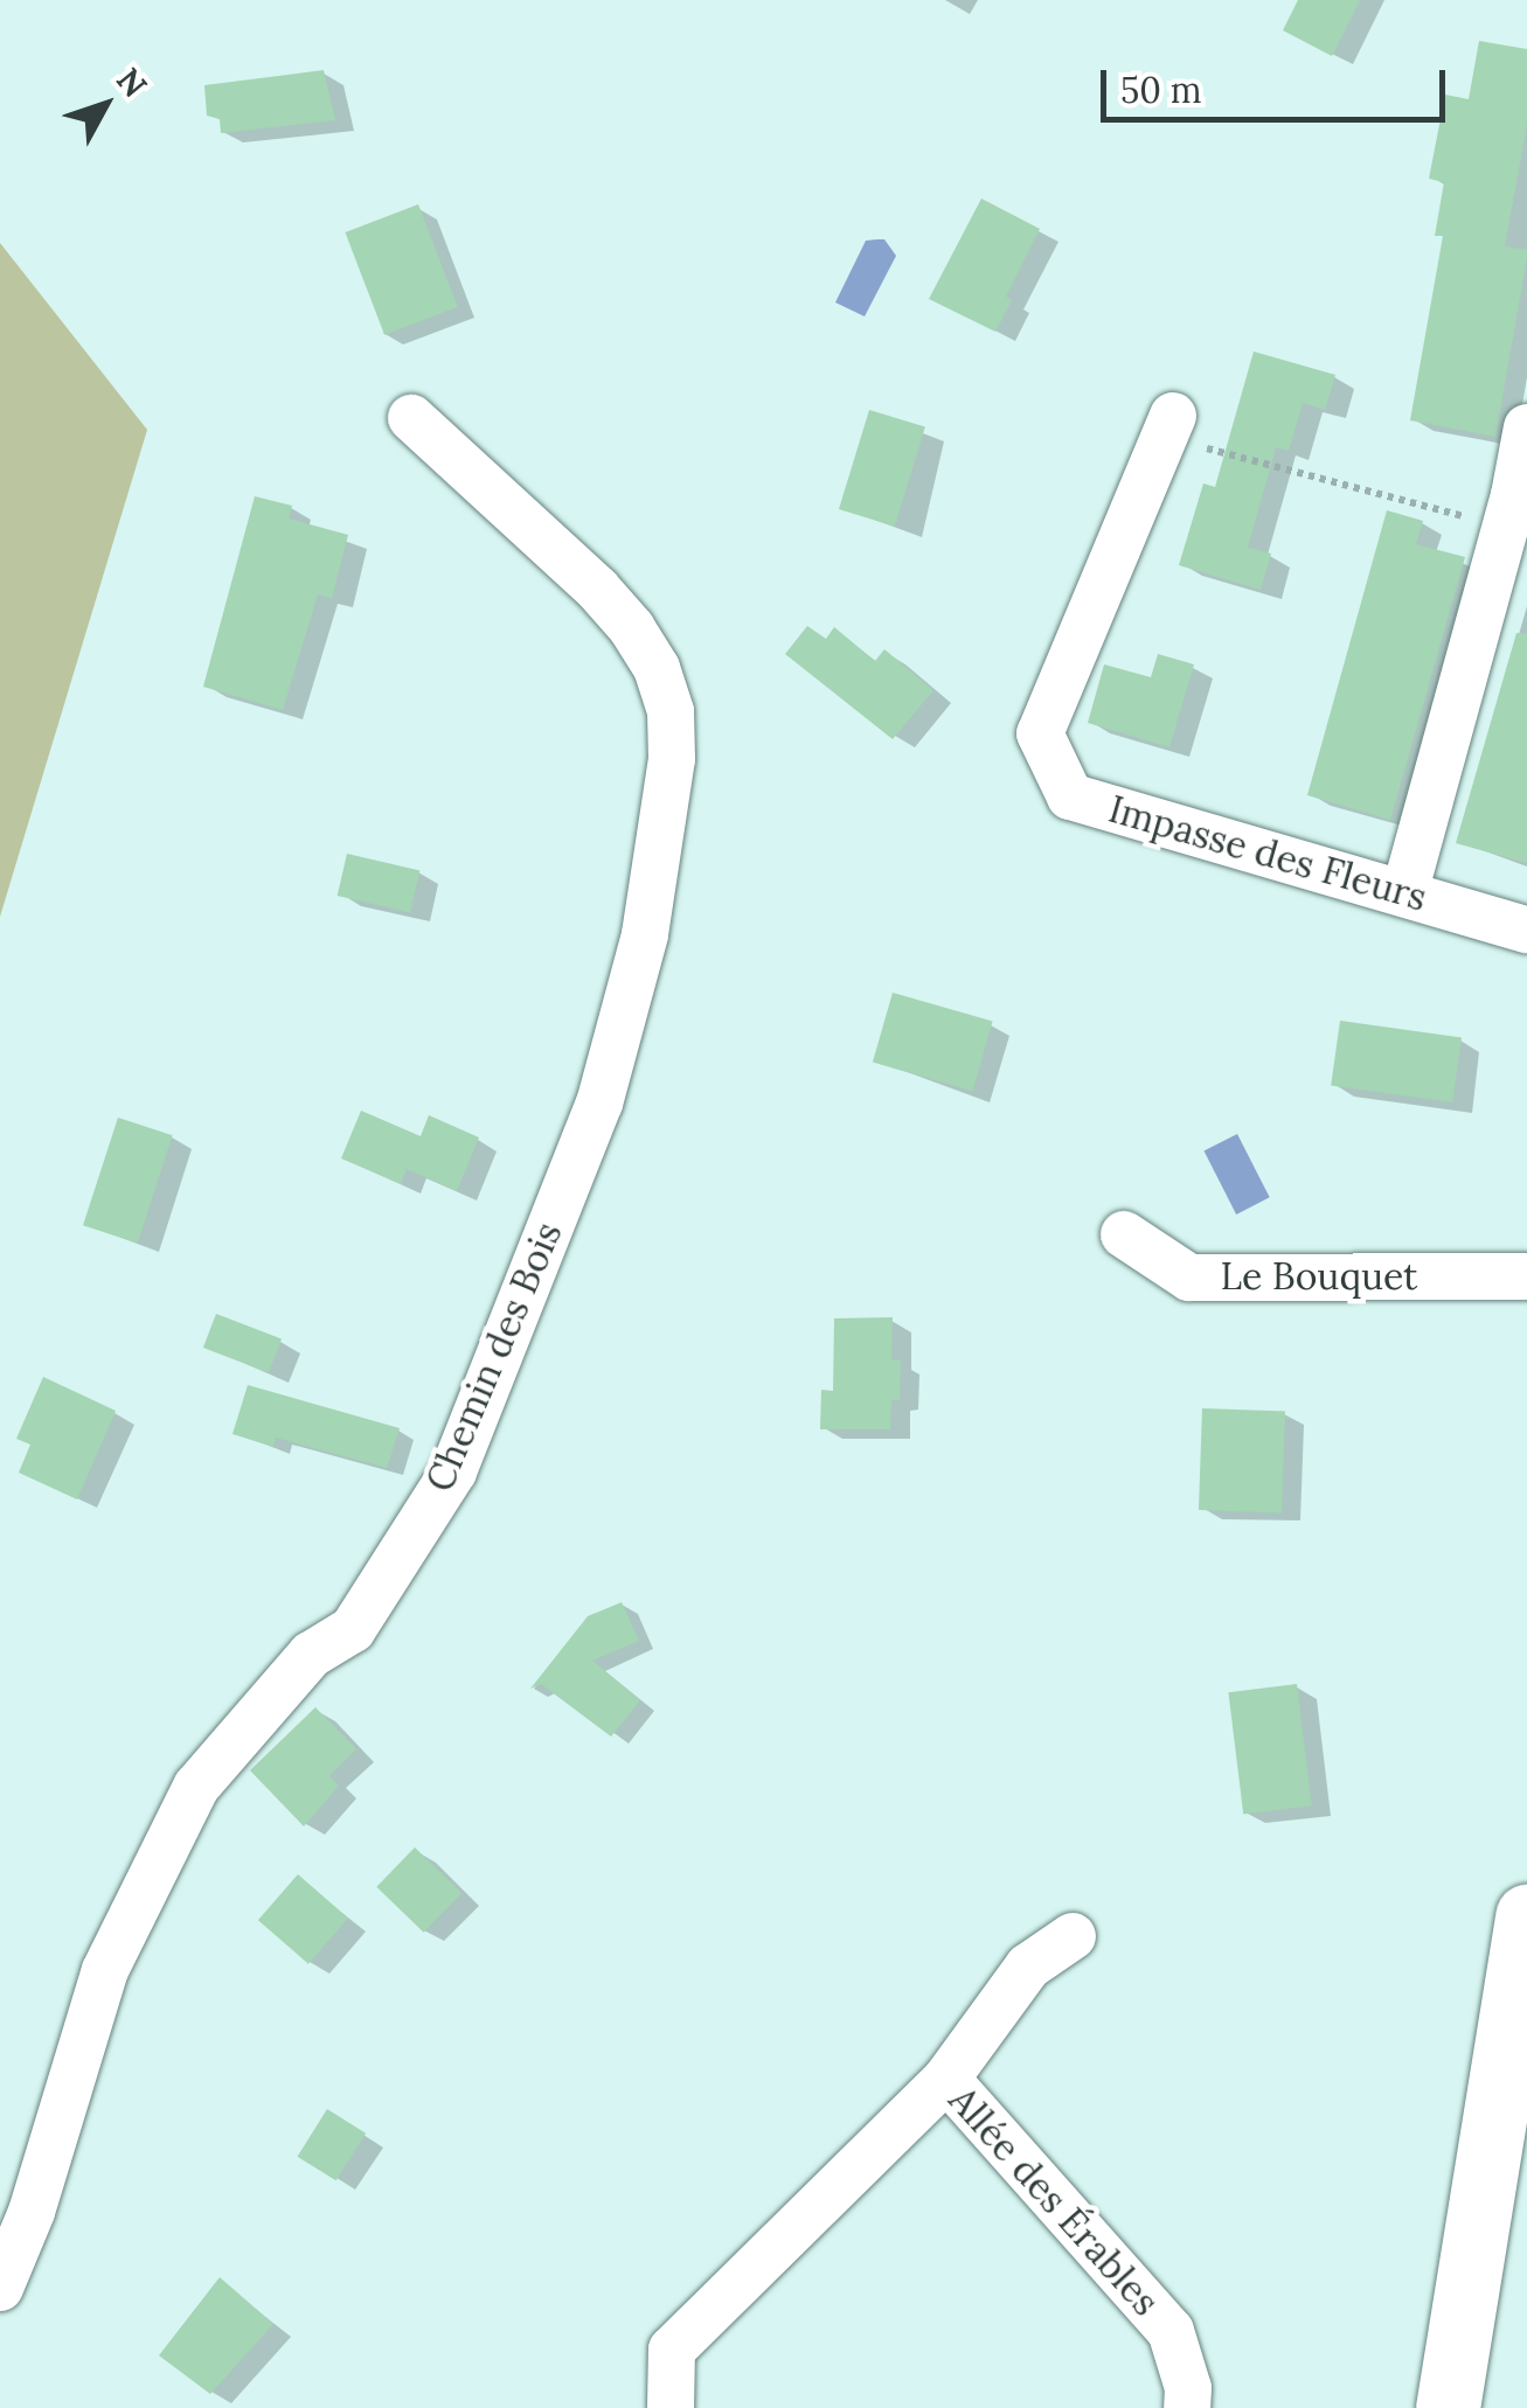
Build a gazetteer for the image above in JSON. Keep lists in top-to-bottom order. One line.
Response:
{"streets":{"street":["Impasse des Fleurs","Le Bouquet","Chemin des Bois","Allée des Érables"]},"scale_bar":"50 m","north":"top right"}
